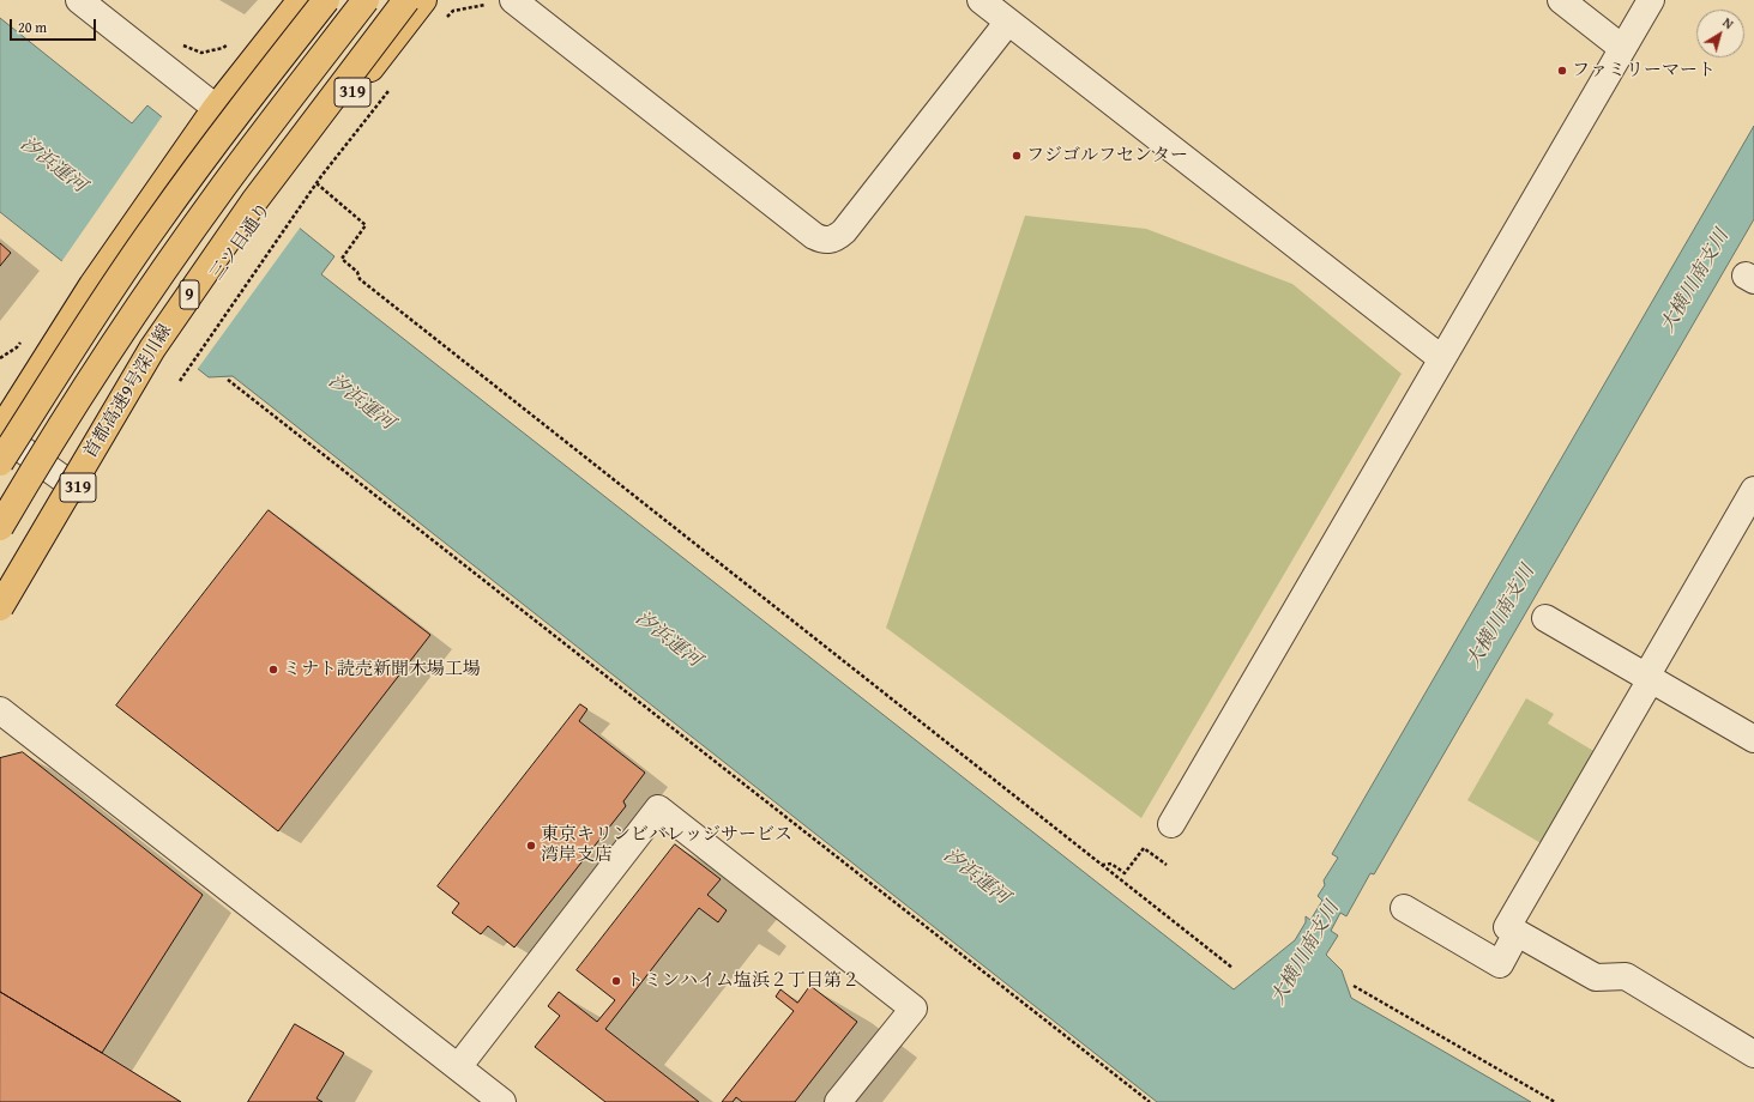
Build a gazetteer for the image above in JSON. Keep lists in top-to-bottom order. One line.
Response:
{"streets":{"main road":["319","三ツ目通り","9","首都高速9号深川線"]},"water":["汐浜運河","大横川南支川"],"places":["ファミリーマート","フジゴルフセンター","ミナト読売新聞木場工場","東京キリンビバレッジサービス 湾岸支店","トミンハイム塩浜２丁目第２"],"scale_bar":"20 m","north":"top right"}
